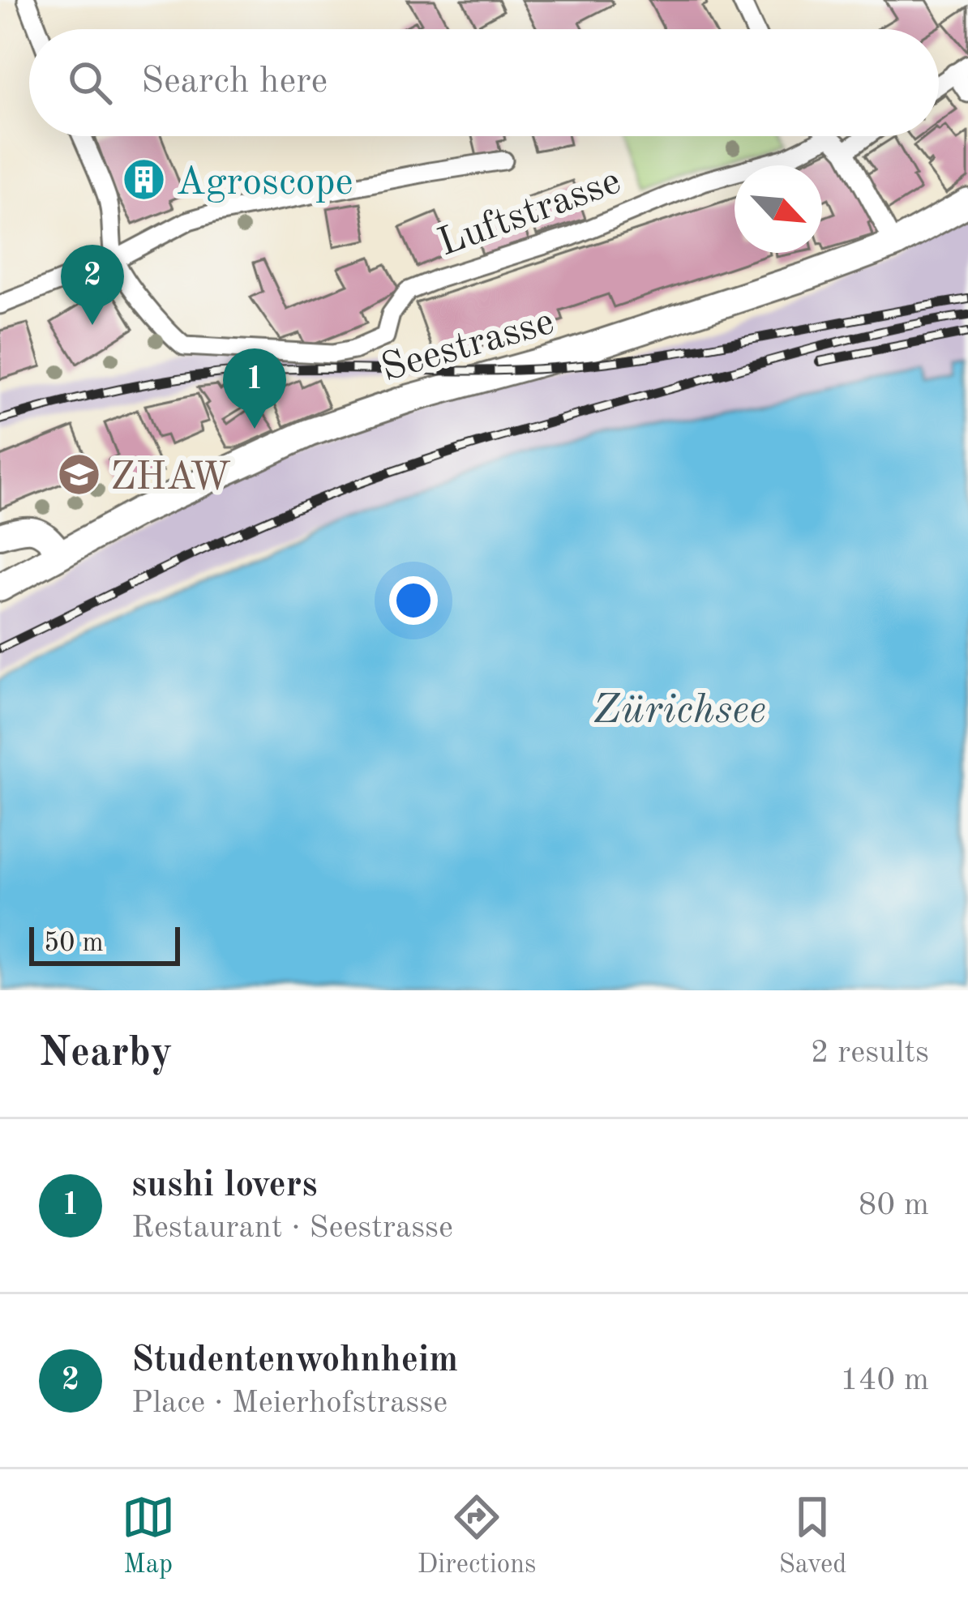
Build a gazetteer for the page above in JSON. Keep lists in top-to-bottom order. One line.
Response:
{"streets":{"main road":["Seestrasse"],"street":["Luftstrasse"]},"water":["Zürichsee"],"places":{"building":["Agroscope"],"school or university":["ZHAW"]},"scale_bar":"50 m","north":"bottom right","page":{"search":"Search here","pins":["2","1"],"scale":"50 m","heading":["Nearby","2 results"],"list":[{"mark":"1","name":"sushi lovers","note":"Restaurant · Seestrasse","value":"80 m"},{"mark":"2","name":"Studentenwohnheim","note":"Place · Meierhofstrasse","value":"140 m"}],"nav":["Map","Directions","Saved"]}}
